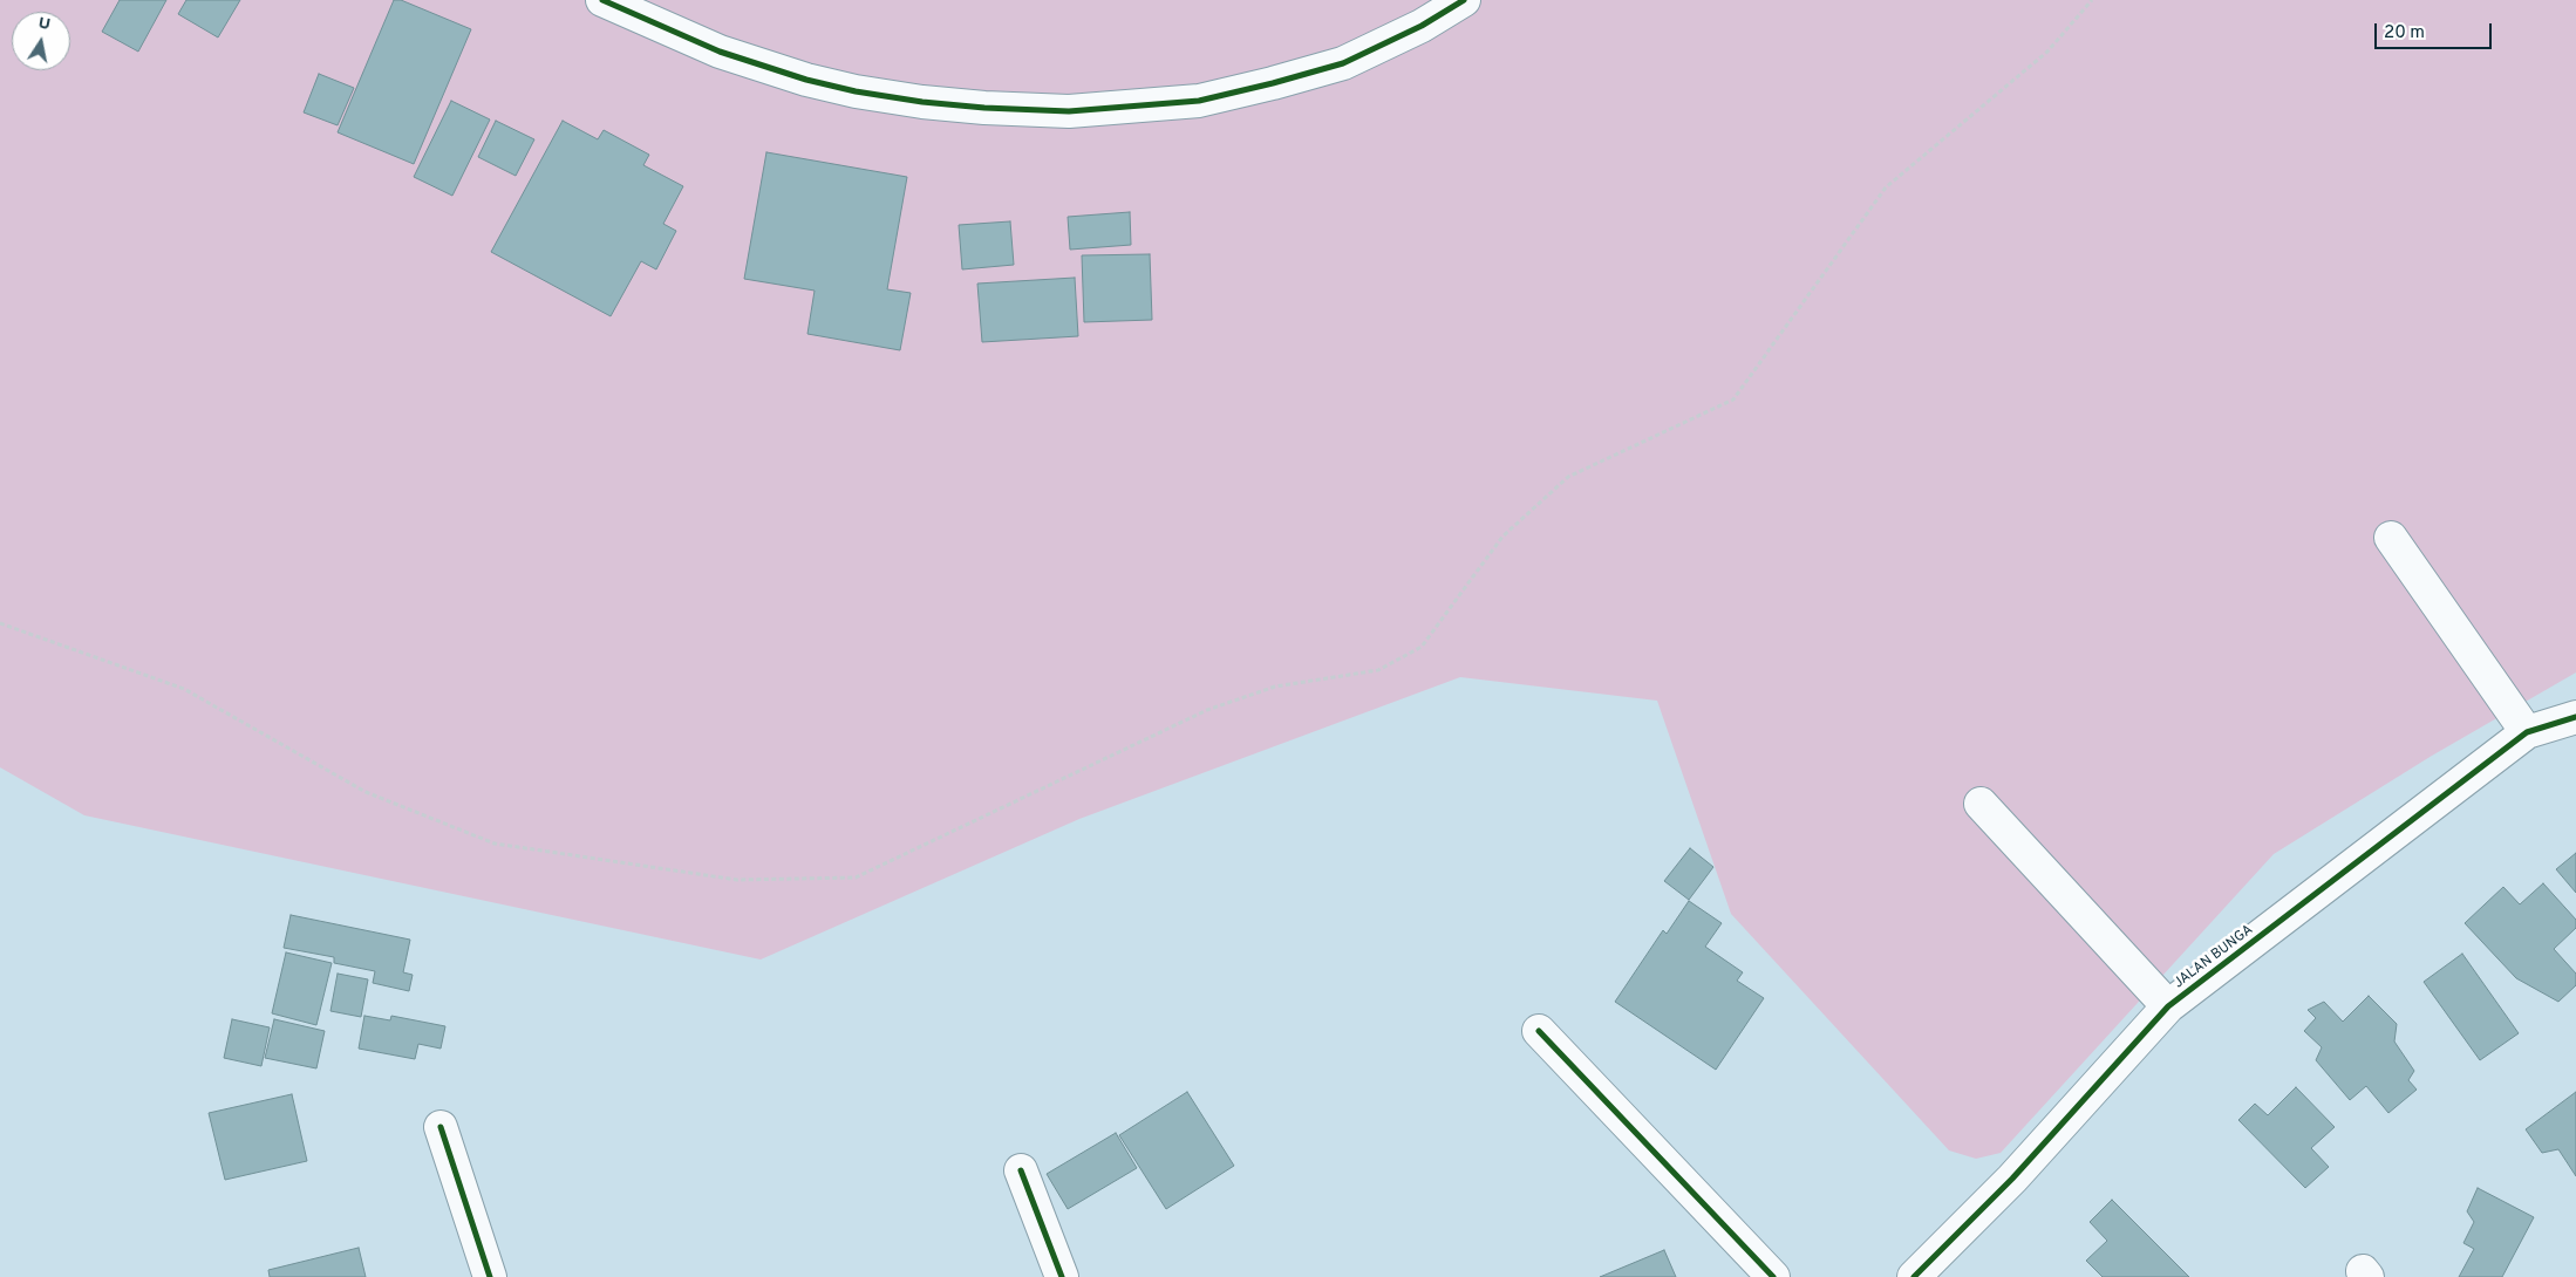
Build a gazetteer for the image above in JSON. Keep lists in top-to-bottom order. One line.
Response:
{"streets":{"street":["JALAN BUNGA"]},"scale_bar":"20 m","north":"top"}
